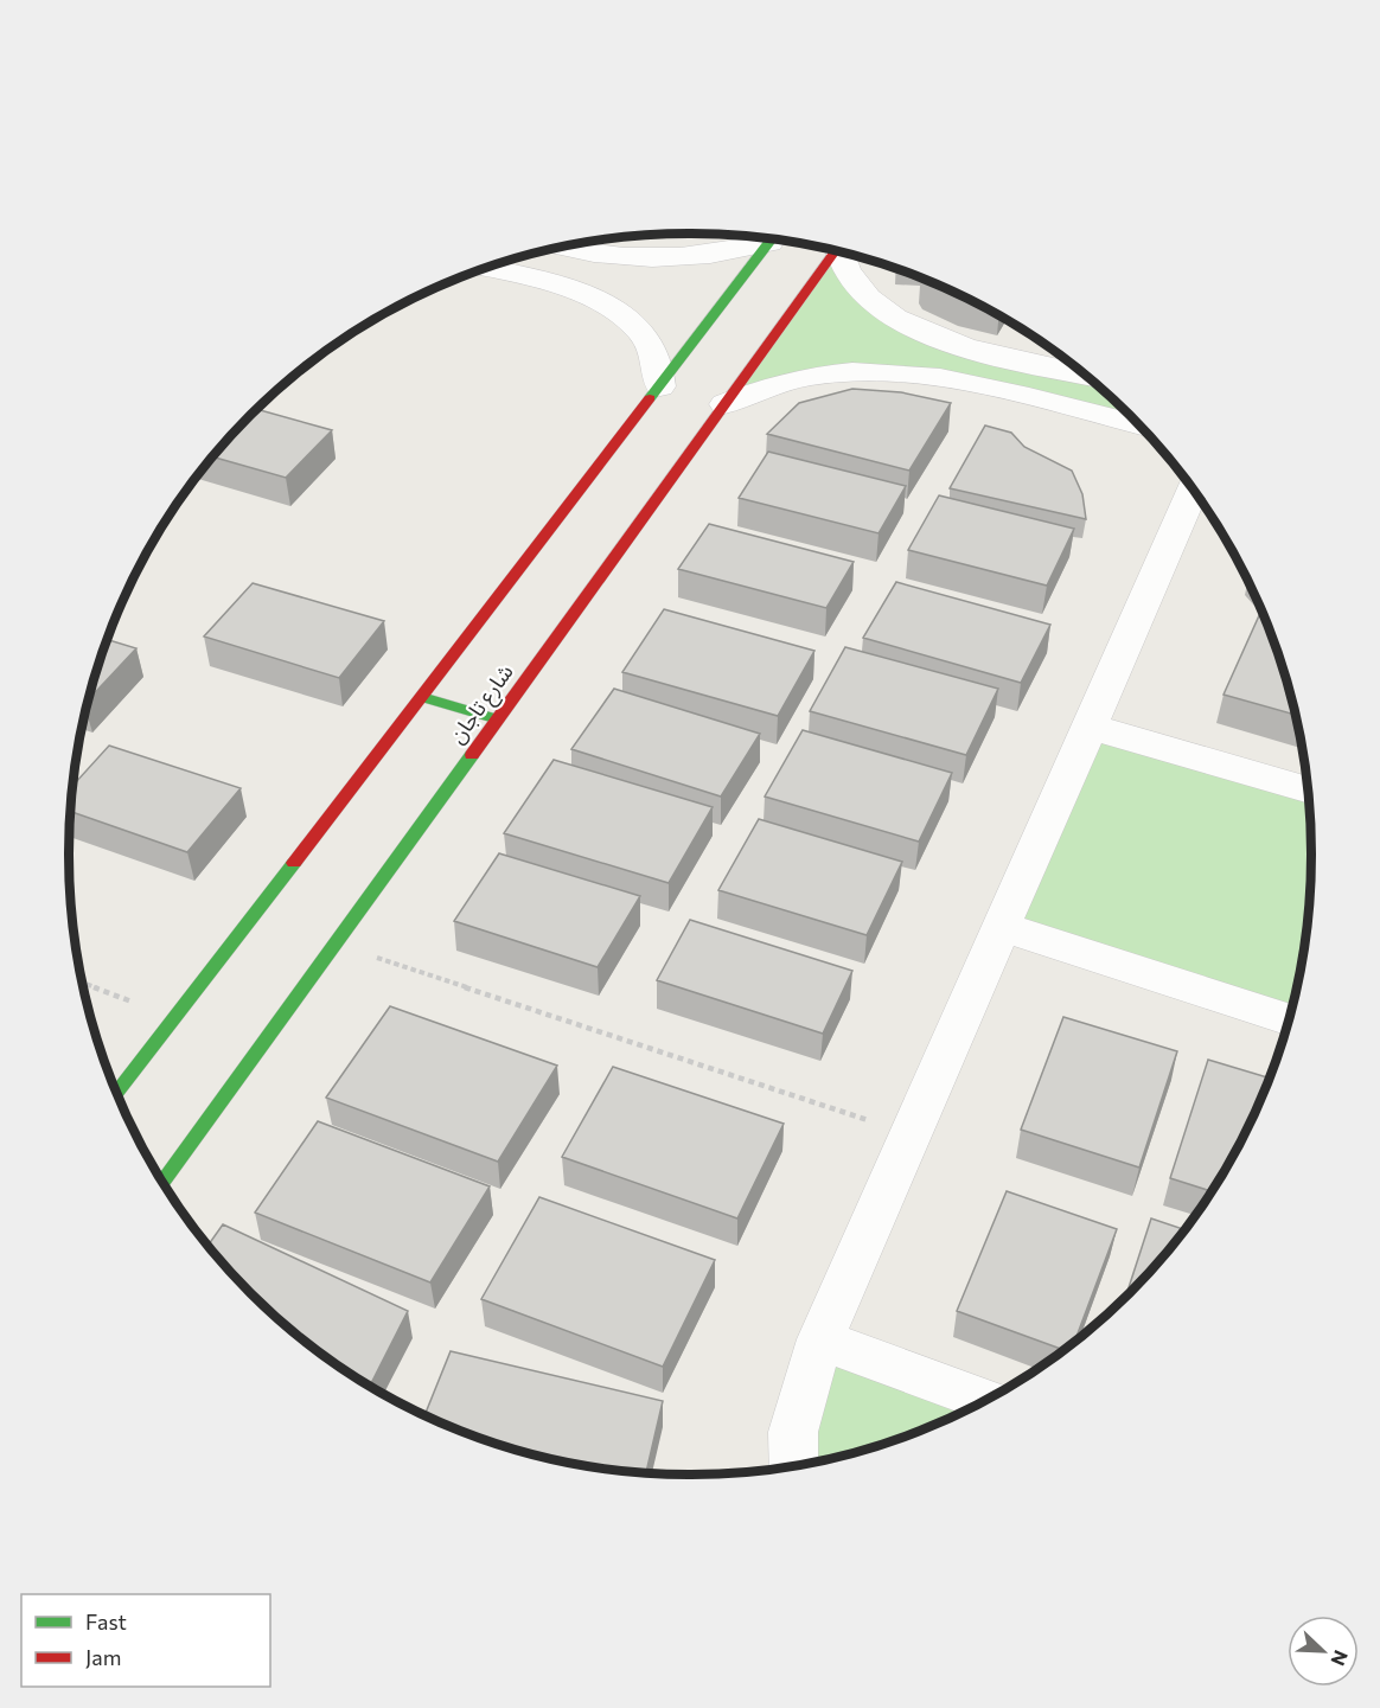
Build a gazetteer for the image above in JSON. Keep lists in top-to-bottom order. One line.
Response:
{"streets":{"street":["شارع تاجان"]},"legend":["Fast","Jam"],"north":"bottom right"}
